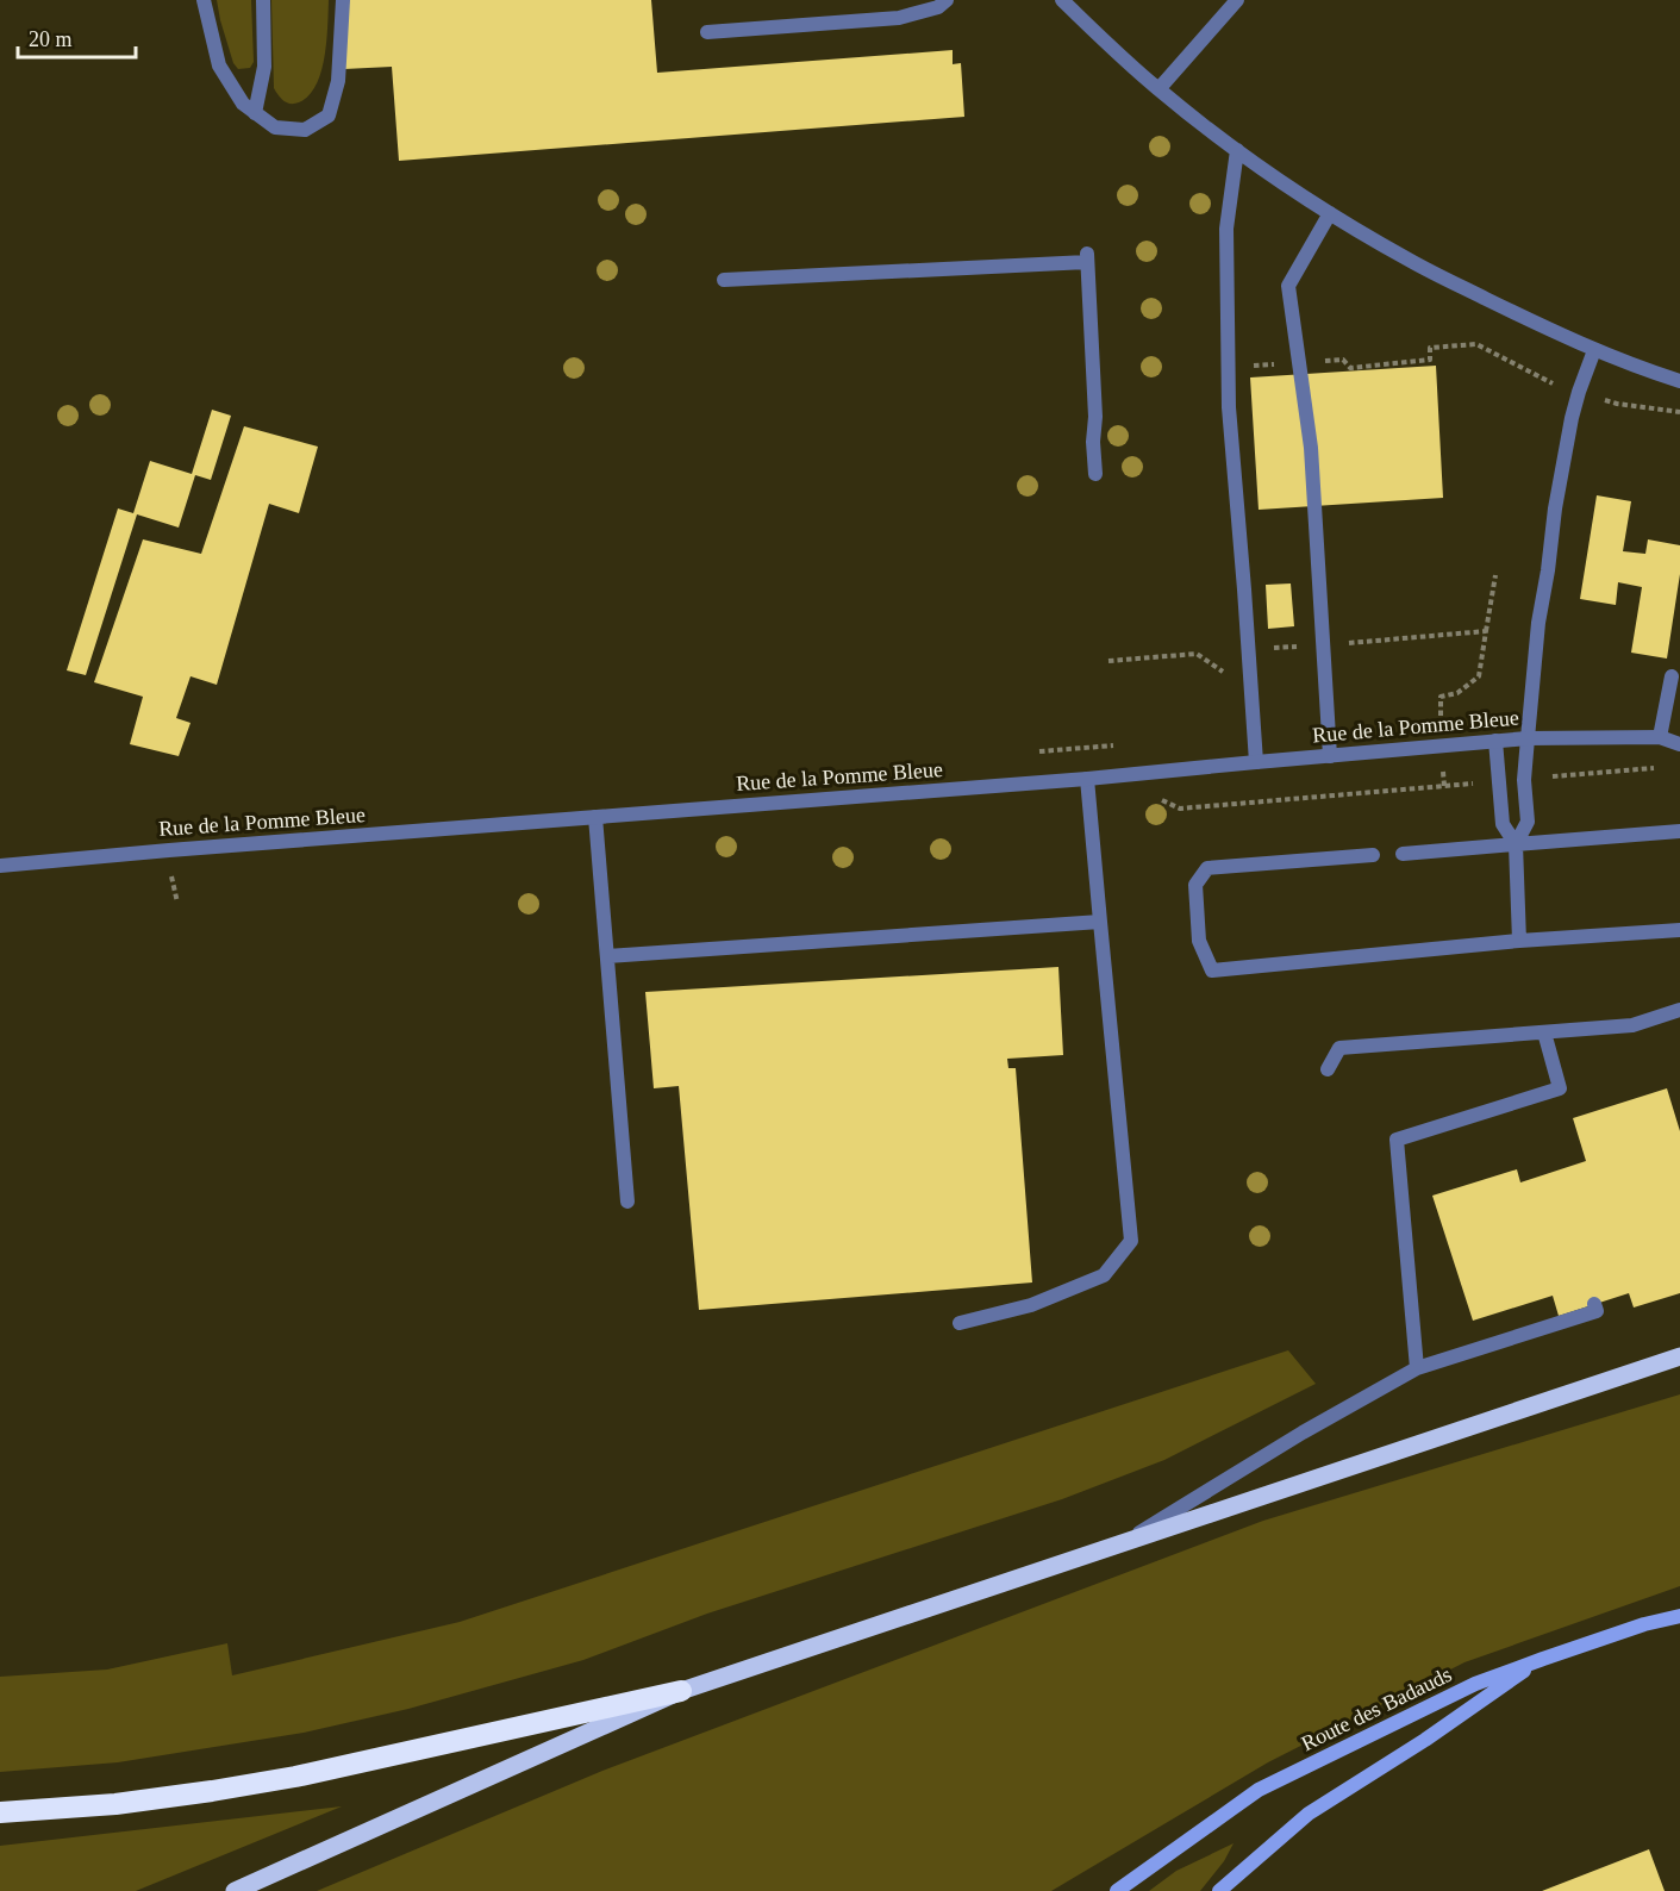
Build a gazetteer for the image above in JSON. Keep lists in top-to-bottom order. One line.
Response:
{"streets":{"main road":["Route des Badauds"],"street":["Rue de la Pomme Bleue"]},"scale_bar":"20 m"}
